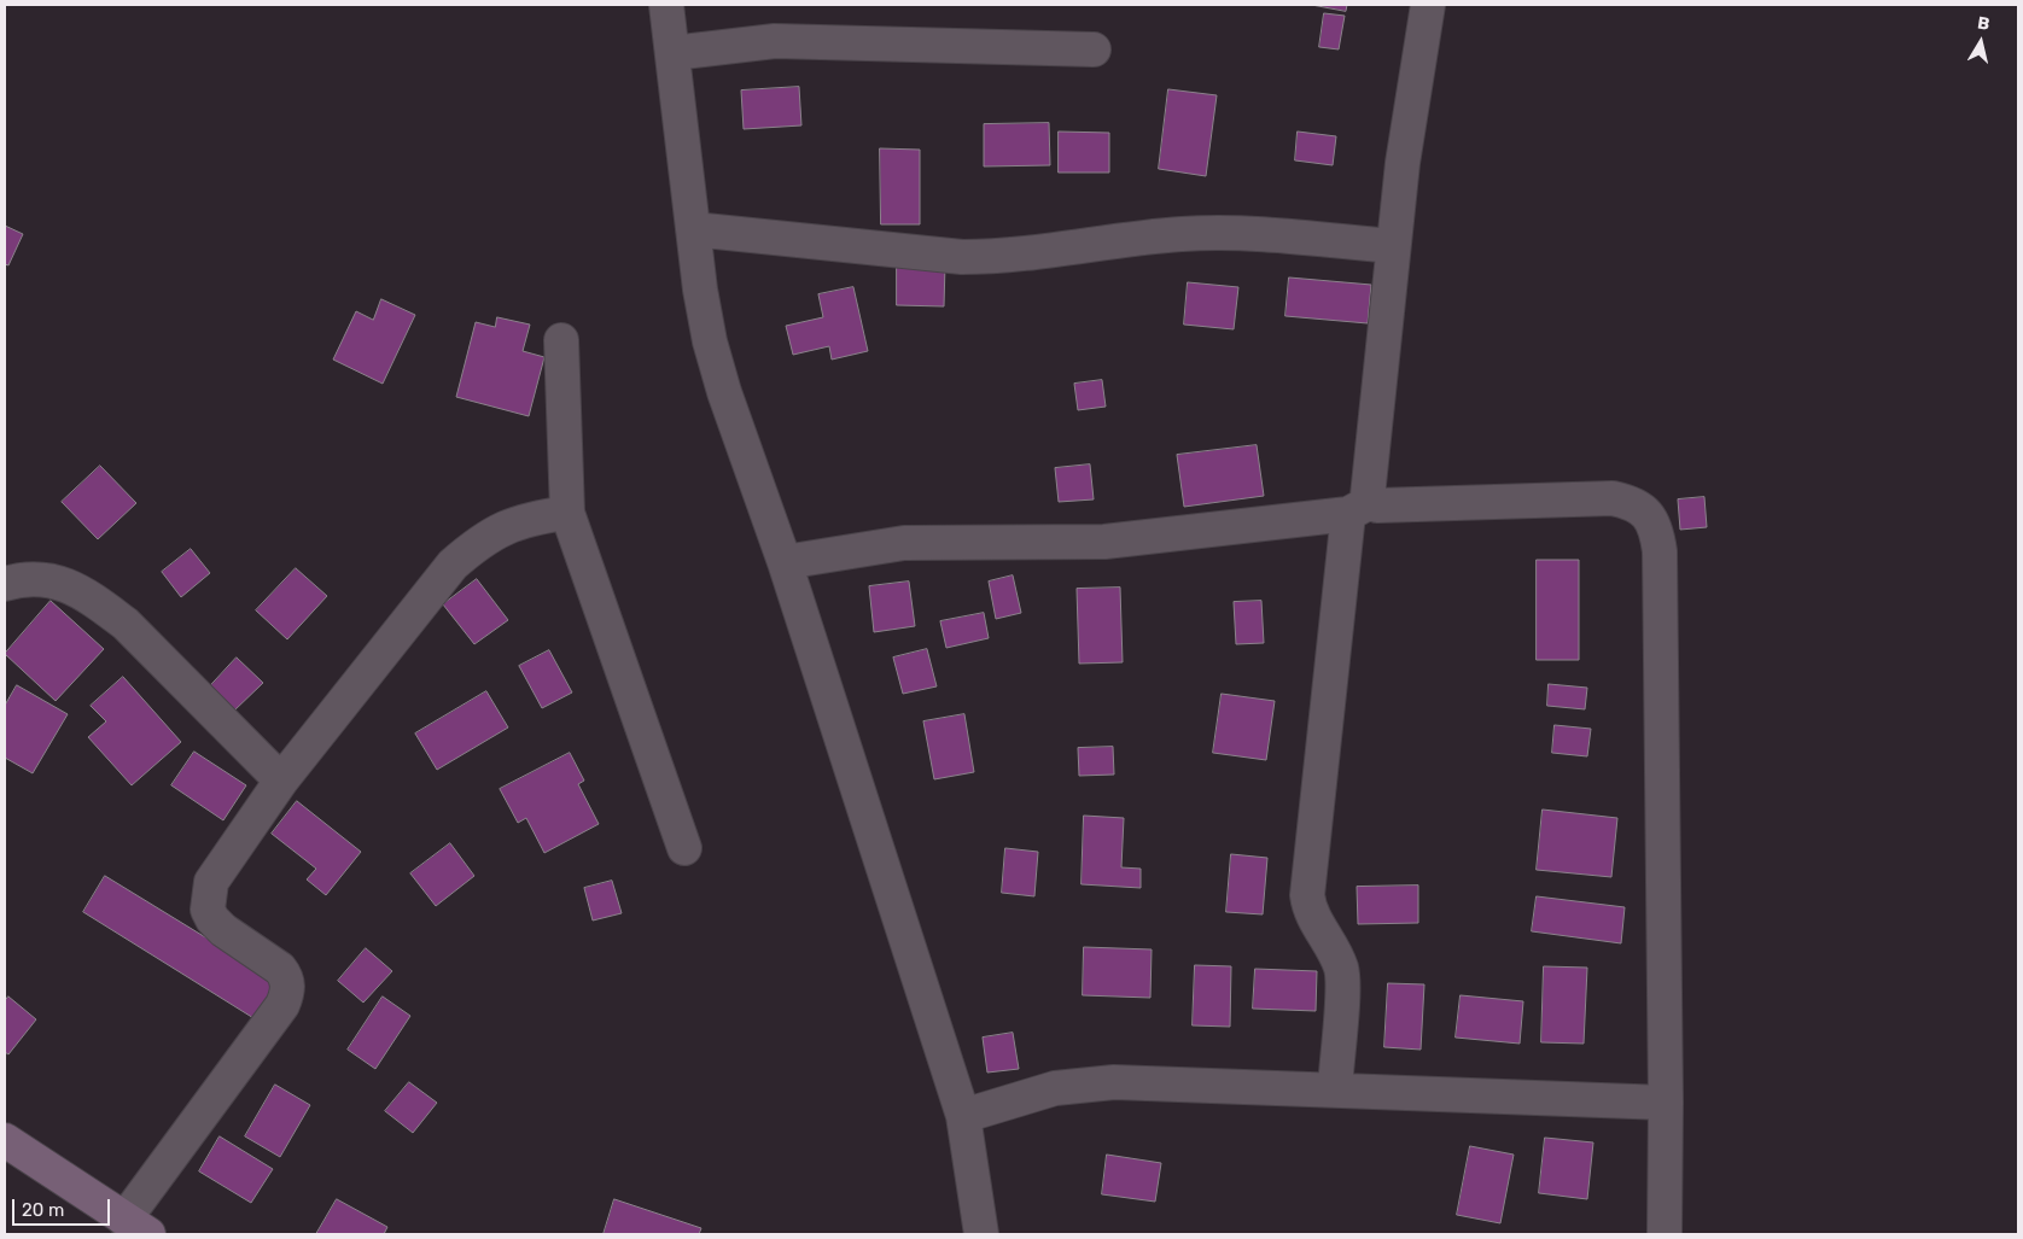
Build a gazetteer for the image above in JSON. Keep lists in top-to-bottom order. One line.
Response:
{"scale_bar":"20 m","north":"top"}
